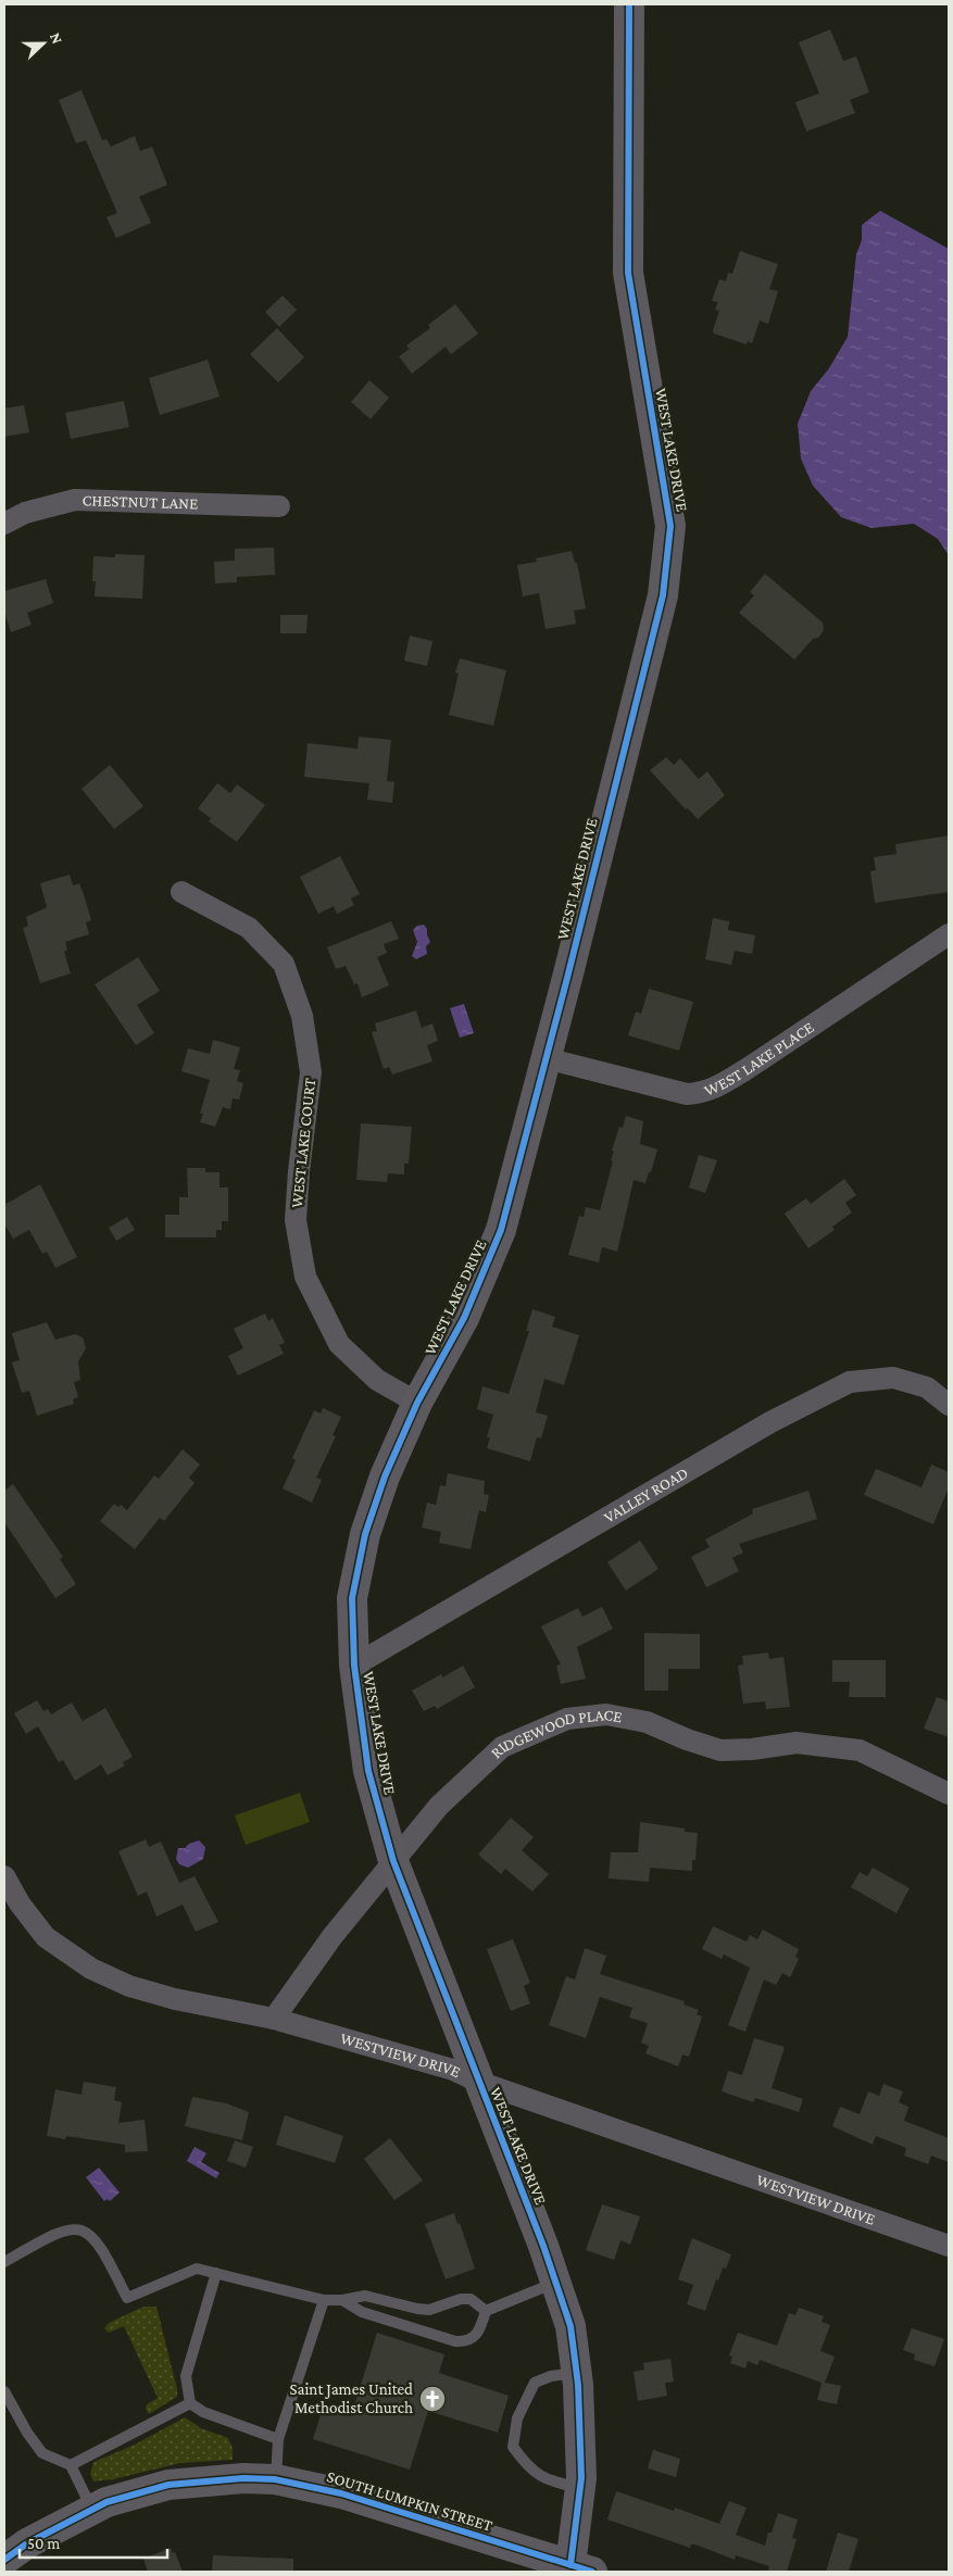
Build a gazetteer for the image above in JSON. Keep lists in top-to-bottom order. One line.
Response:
{"streets":{"main road":["WEST LAKE DRIVE","SOUTH LUMPKIN STREET"],"street":["CHESTNUT LANE","WEST LAKE PLACE","WEST LAKE COURT","VALLEY ROAD","RIDGEWOOD PLACE","WESTVIEW DRIVE"]},"crossings":[["WEST LAKE DRIVE","WEST LAKE PLACE"],["WEST LAKE DRIVE","WEST LAKE COURT"],["WEST LAKE DRIVE","VALLEY ROAD"],["WEST LAKE DRIVE","RIDGEWOOD PLACE"],["WEST LAKE DRIVE","WESTVIEW DRIVE"],["WEST LAKE DRIVE","SOUTH LUMPKIN STREET"],["RIDGEWOOD PLACE","WESTVIEW DRIVE"]],"places":{"church":["Saint James United Methodist Church"]},"scale_bar":"50 m","north":"right"}
